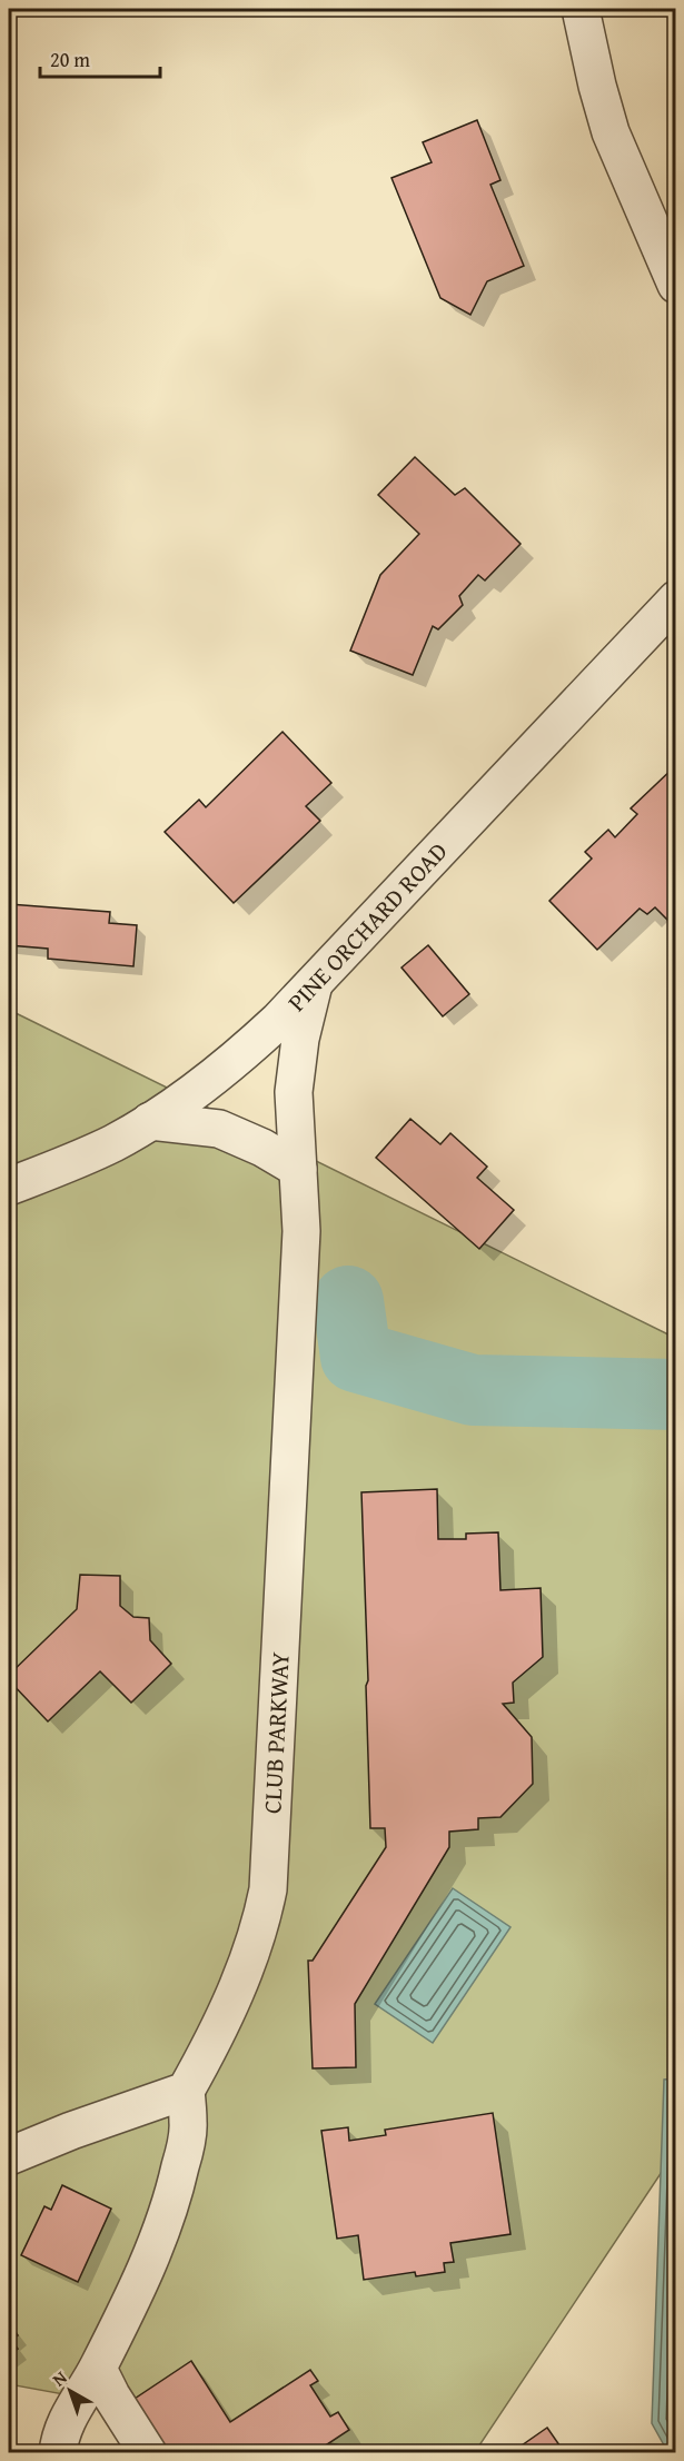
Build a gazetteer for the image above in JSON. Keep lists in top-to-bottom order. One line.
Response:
{"streets":{"street":["PINE ORCHARD ROAD","CLUB PARKWAY"]},"crossings":[["PINE ORCHARD ROAD","CLUB PARKWAY"]],"scale_bar":"20 m","north":"top left"}
